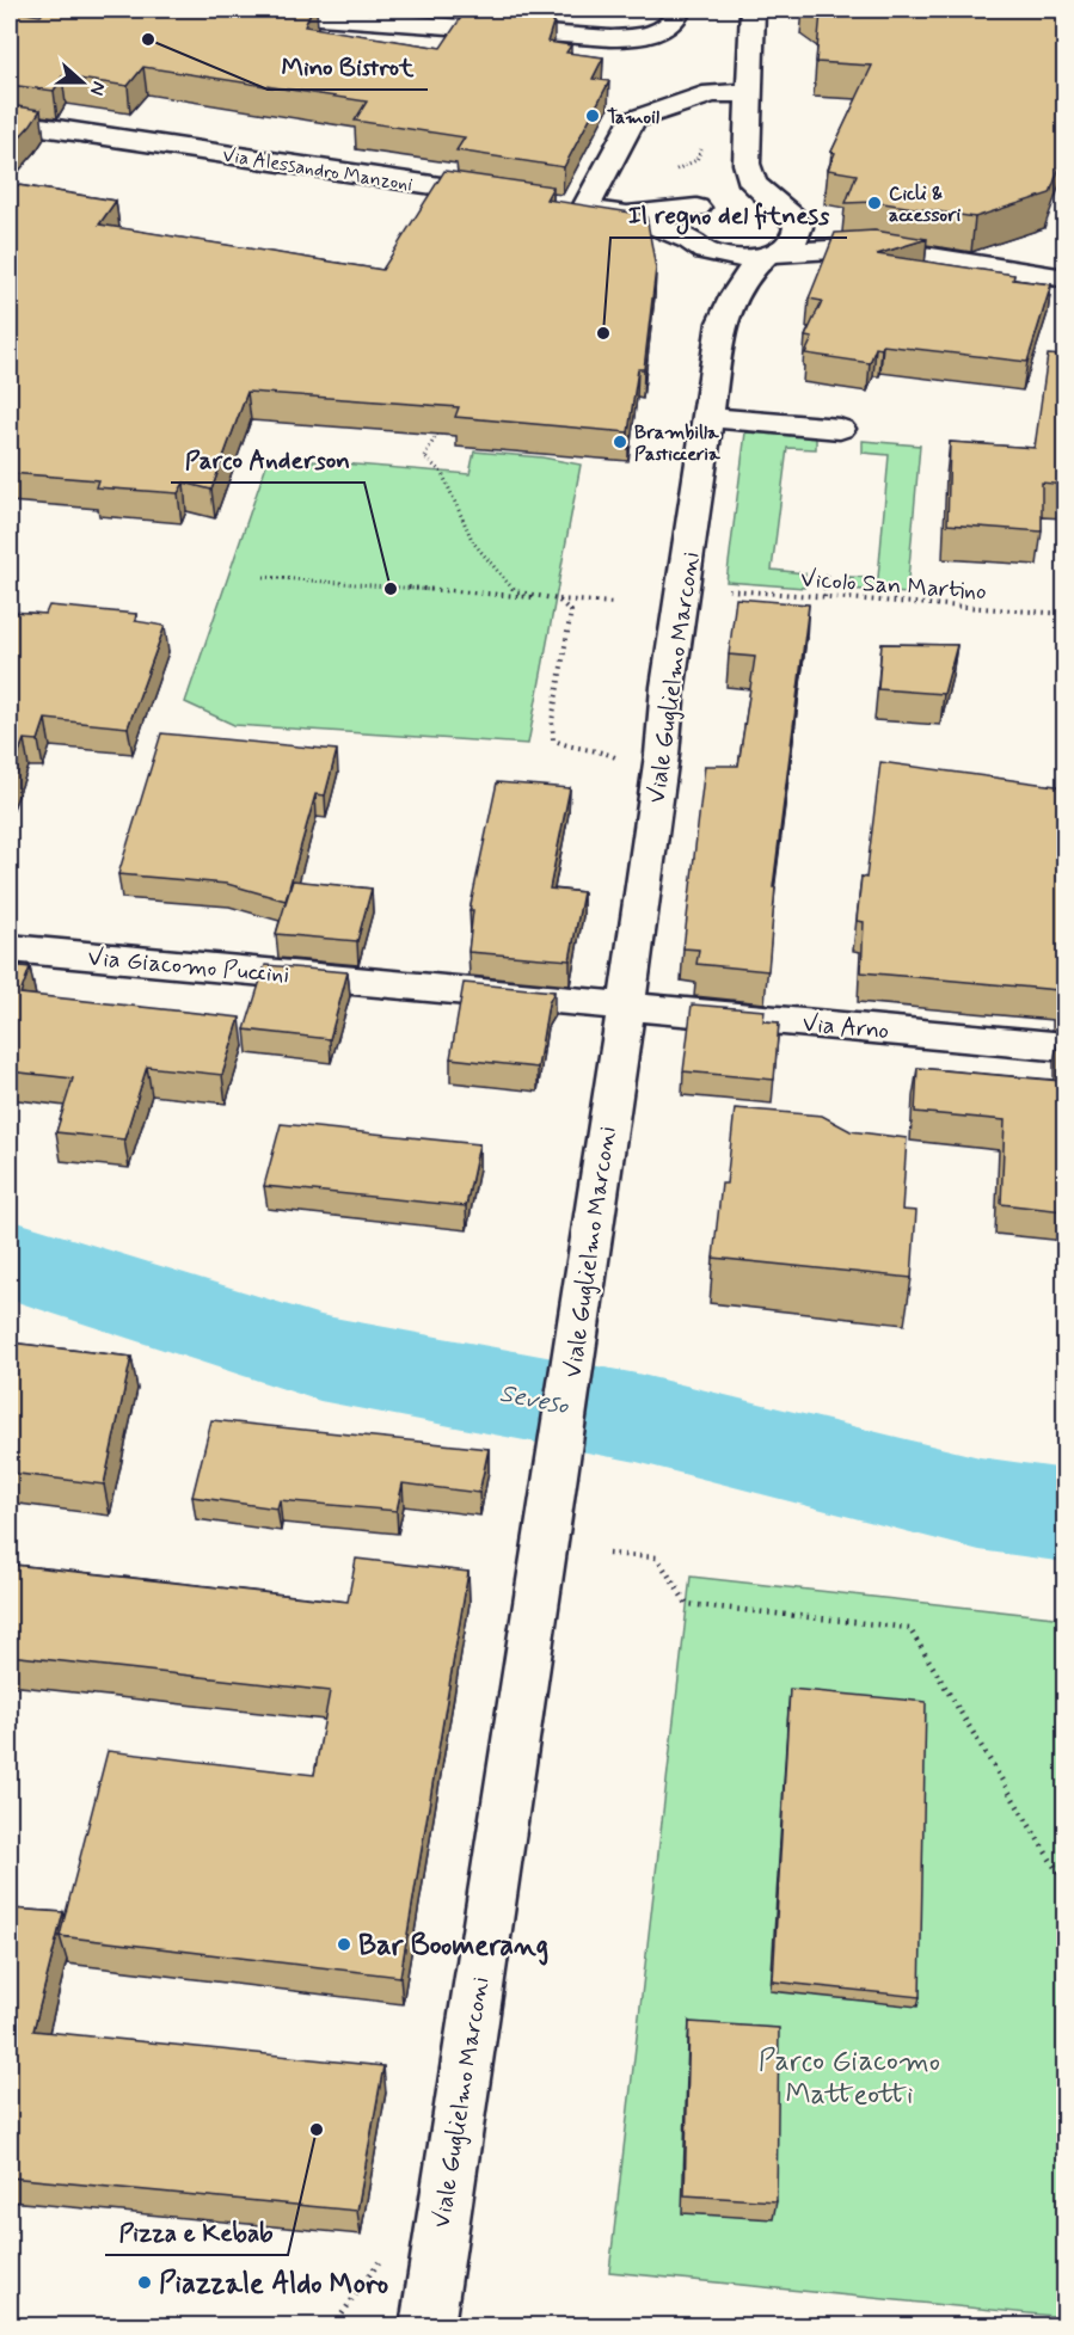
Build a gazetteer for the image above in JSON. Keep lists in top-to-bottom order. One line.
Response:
{"streets":{"street":["Via Alessandro Manzoni","Viale Guglielmo Marconi","Via Giacomo Puccini","Via Arno"],"path":["Vicolo San Martino"]},"crossings":[["Viale Guglielmo Marconi","Via Giacomo Puccini"],["Viale Guglielmo Marconi","Via Arno"],["Via Giacomo Puccini","Via Arno"]],"water":["Seveso"],"parks":["Parco Giacomo Matteotti"],"places":["Mino Bistrot","Tamoil","Cicli & accessori","Il regno del fitness","Brambilla Pasticceria","Parco Anderson","Bar Boomerang","Pizza e Kebab","Piazzale Aldo Moro"],"north":"right"}
